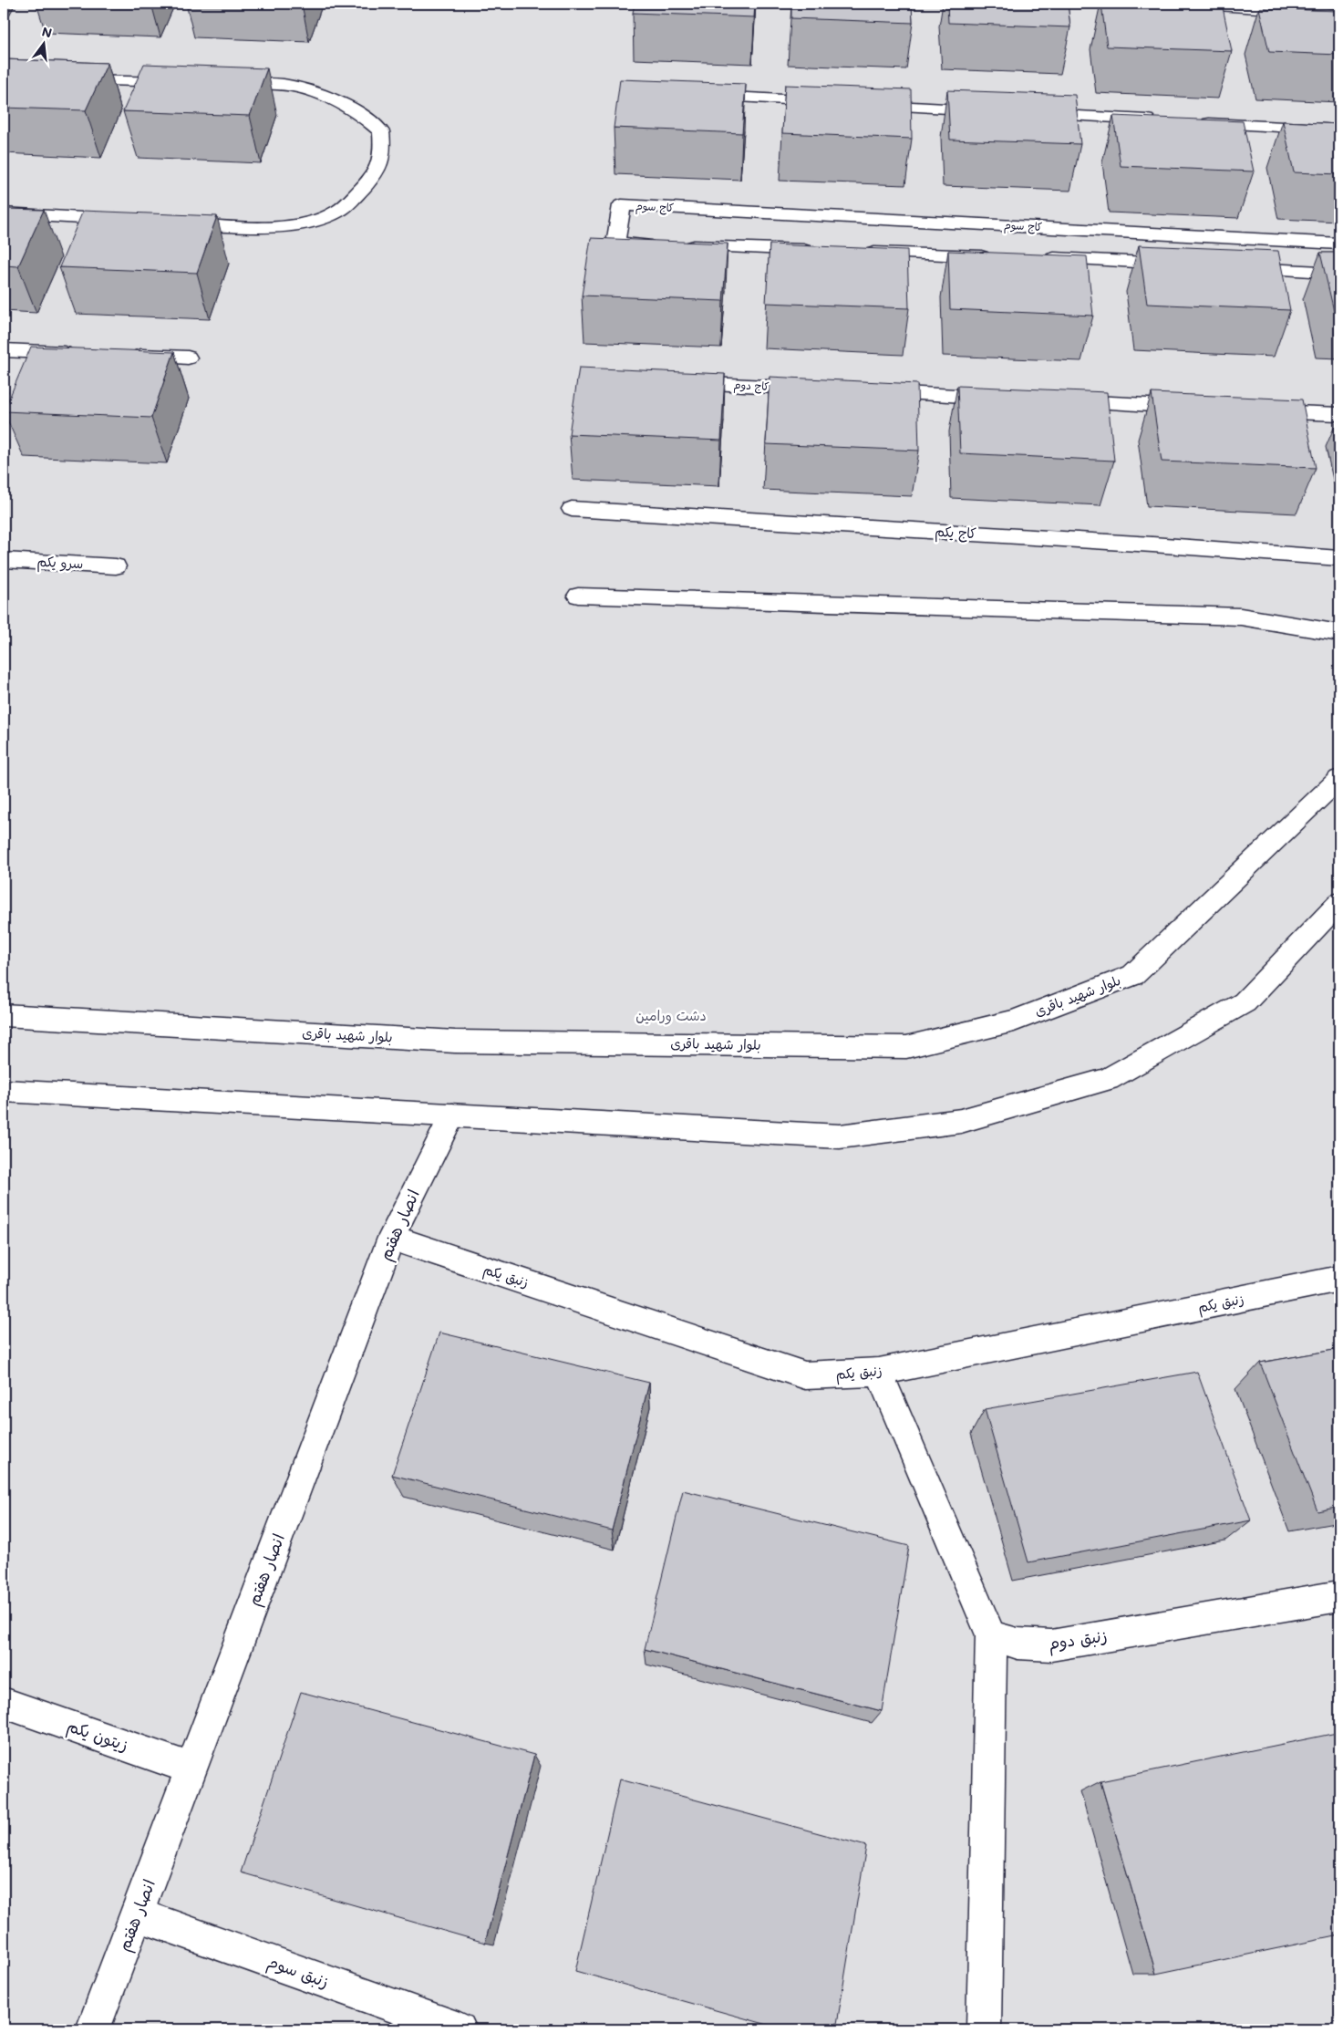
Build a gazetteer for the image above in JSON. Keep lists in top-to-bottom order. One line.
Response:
{"streets":{"street":["کاج سوم","کاج دوم","کاج یکم","سرو یکم","بلوار شهید باقری","انصار هفتم","زنبق یکم","زنبق دوم","زیتون یکم","زنبق سوم"]},"crossings":[["انصار هفتم","زنبق یکم"],["انصار هفتم","زیتون یکم"],["انصار هفتم","زنبق سوم"]],"parks":["دشت ورامین"],"north":"top"}
